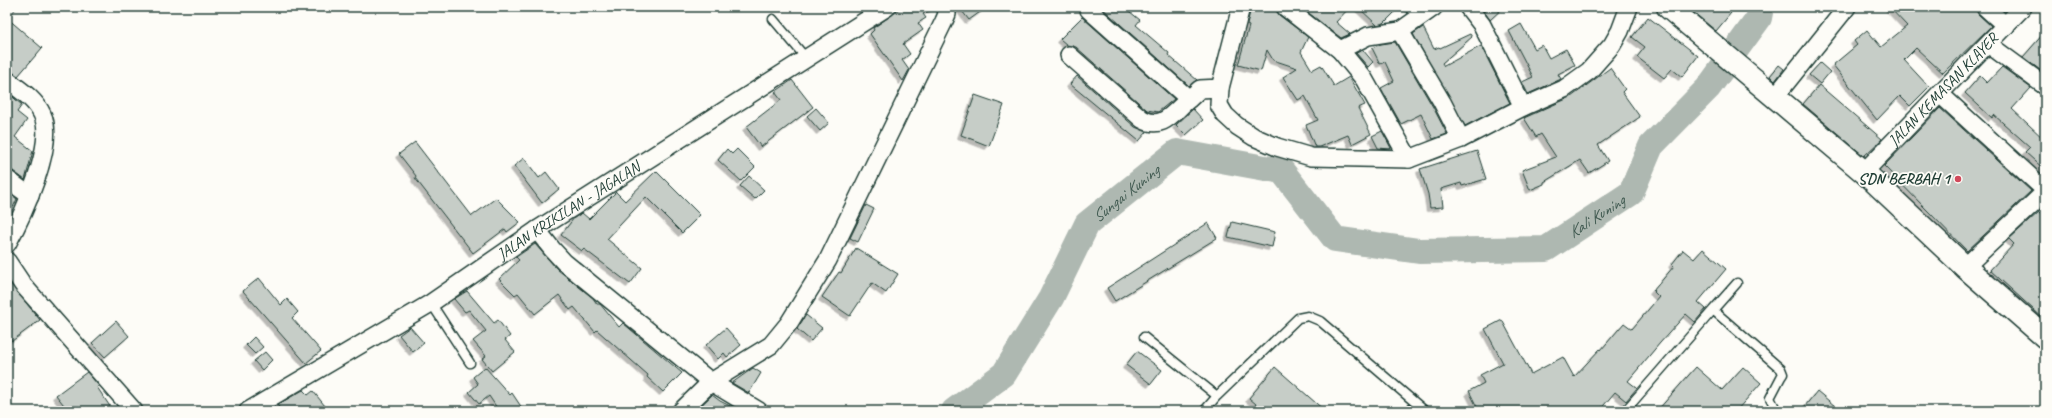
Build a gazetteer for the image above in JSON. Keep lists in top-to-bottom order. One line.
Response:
{"streets":{"street":["JALAN KEMASAN KLAYER","JALAN KRIKILAN - JAGALAN"]},"water":["Sungai Kuning","Kali Kuning"],"places":["SDN BERBAH 1"]}
